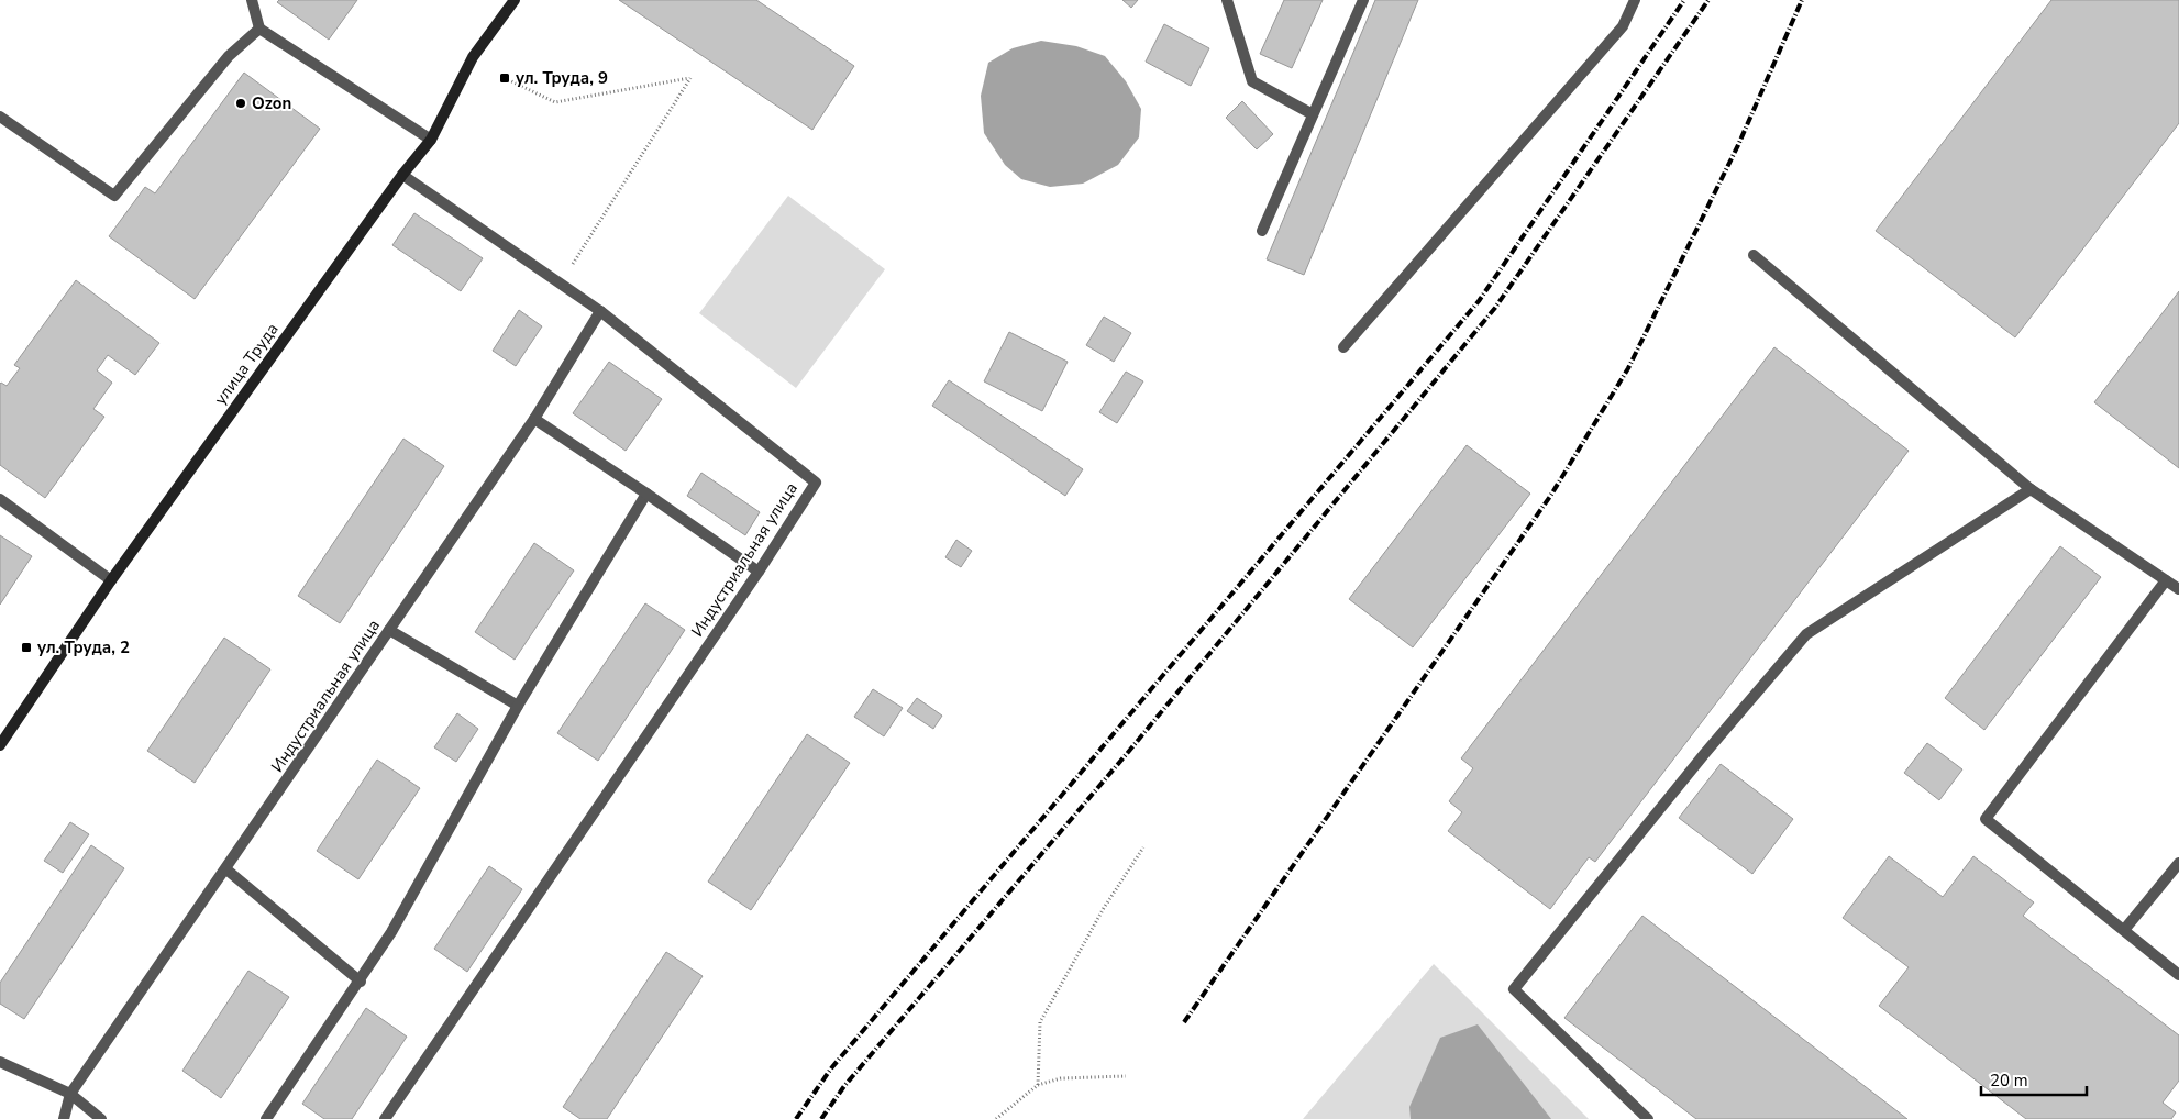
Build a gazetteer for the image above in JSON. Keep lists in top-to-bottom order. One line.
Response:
{"streets":{"street":["улица Труда","Индустриальная улица"]},"places":{"transit":["ул. Труда, 9","ул. Труда, 2"],"other":["Ozon"]},"scale_bar":"20 m"}
